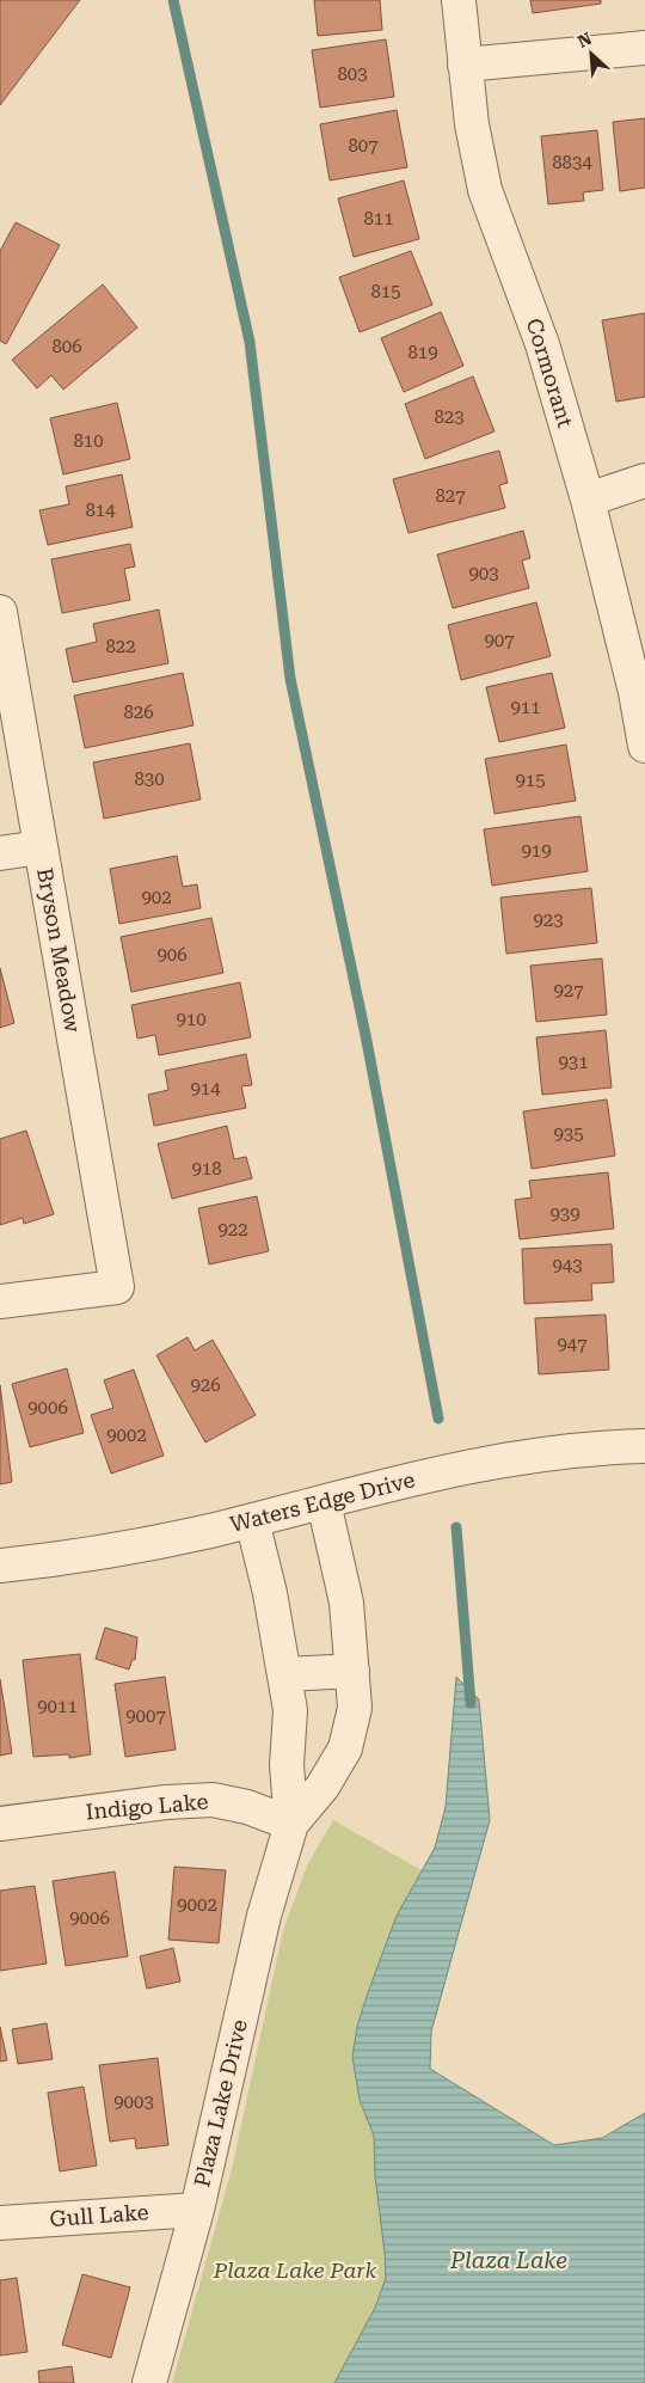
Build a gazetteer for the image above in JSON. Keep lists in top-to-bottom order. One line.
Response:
{"streets":{"street":["Cormorant","Bryson Meadow","Waters Edge Drive","Indigo Lake","Plaza Lake Drive","Gull Lake"]},"crossings":[["Waters Edge Drive","Plaza Lake Drive"],["Indigo Lake","Plaza Lake Drive"],["Plaza Lake Drive","Gull Lake"]],"water":["Plaza Lake"],"parks":["Plaza Lake Park"],"house_numbers":["803","807","8834","811","815","806","819","823","810","827","814","903","907","822","911","826","830","915","919","902","923","906","927","910","931","914","935","918","939","922","943","947","926","9006","9002","9011","9007","9002","9006","9003"],"north":"top left"}
